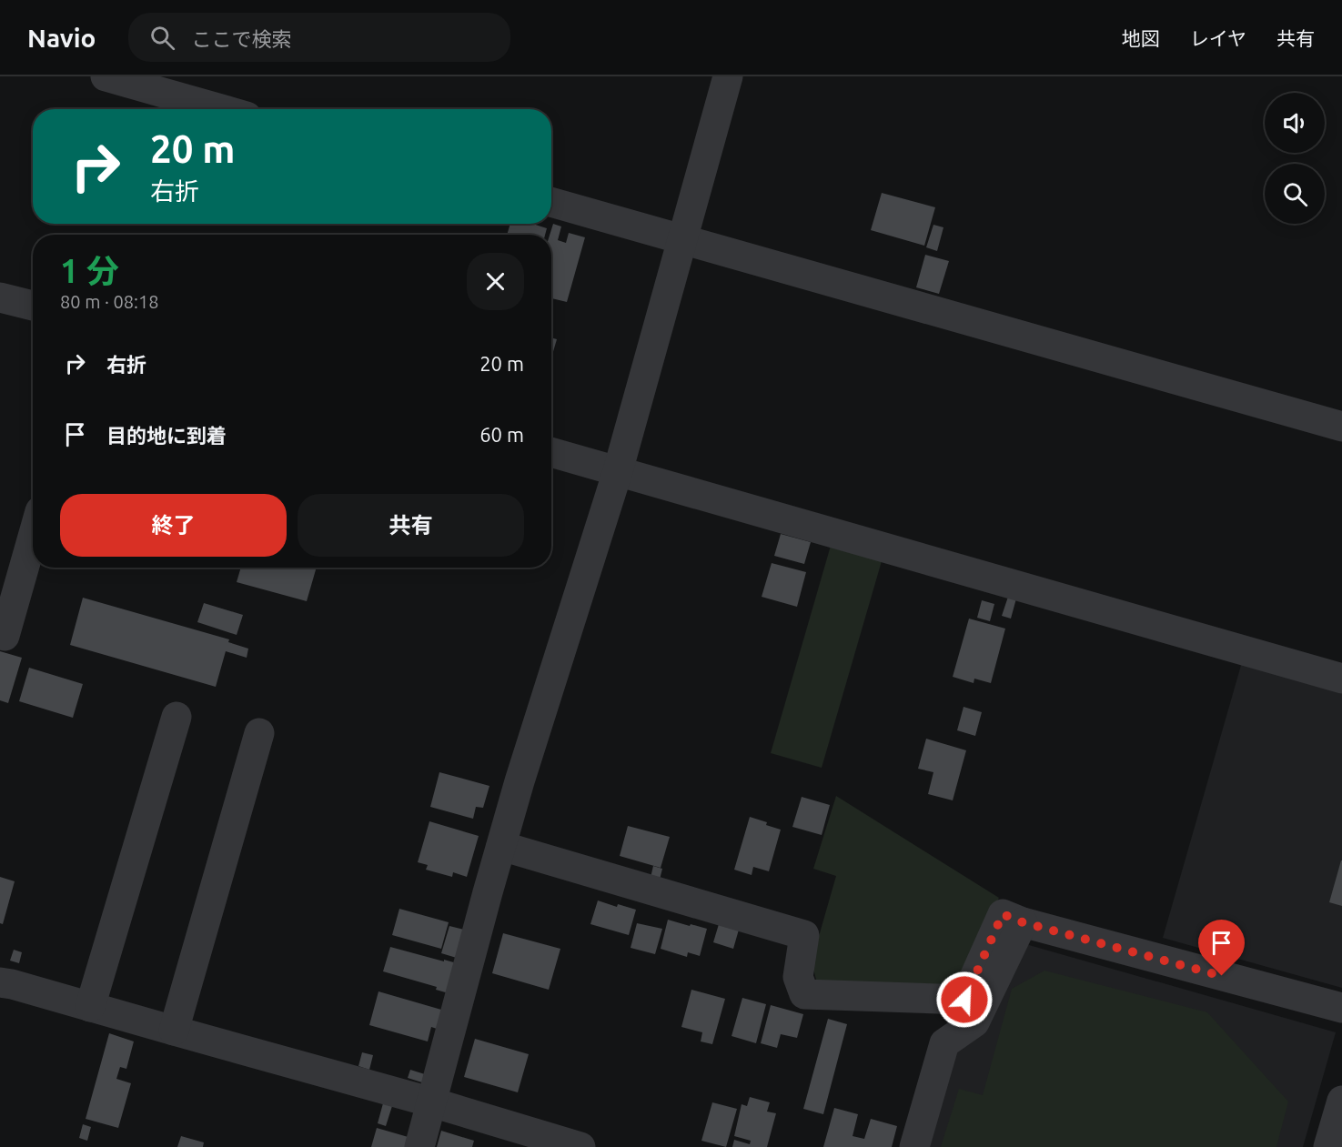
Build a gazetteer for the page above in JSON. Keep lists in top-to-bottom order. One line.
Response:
{"page":{"header":"Navio","search":"ここで検索","nav":["地図","レイヤ","共有"],"turn":["20 m","右折"],"heading":["1 分","80 m · 08:18"],"list":[{"name":"右折","value":"20 m"},{"name":"目的地に到着","value":"60 m"}],"buttons":["終了","共有"]}}
